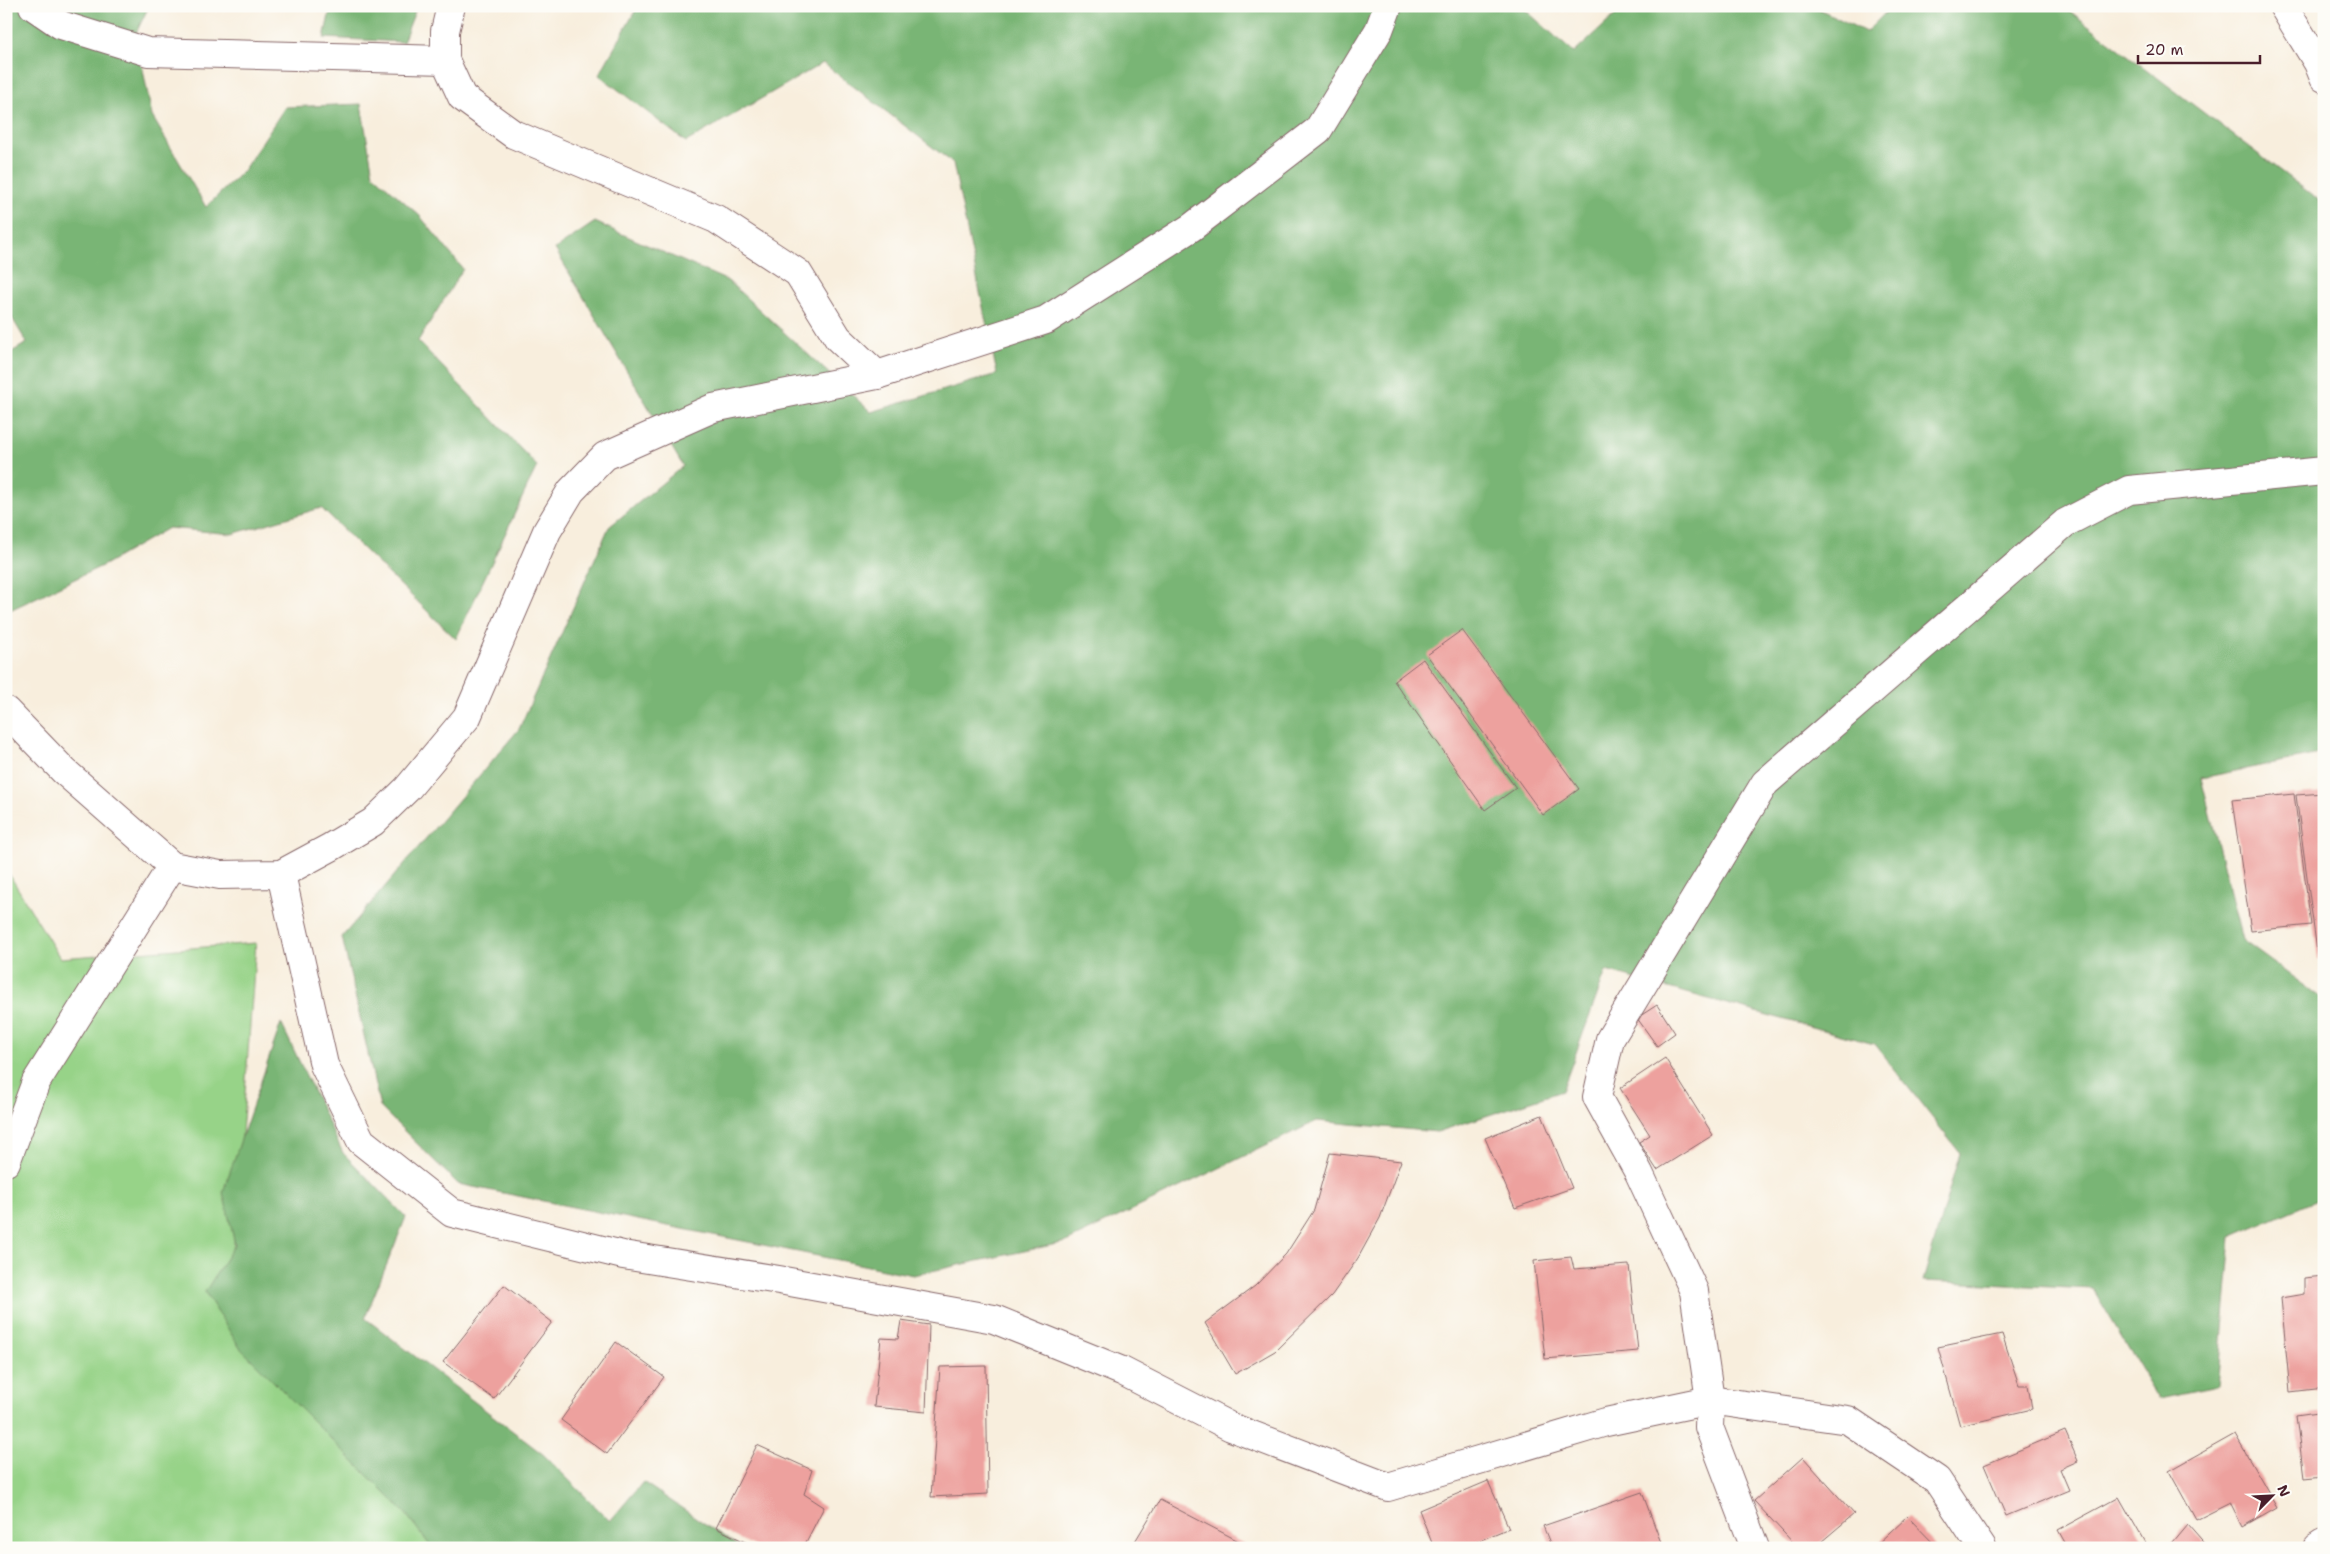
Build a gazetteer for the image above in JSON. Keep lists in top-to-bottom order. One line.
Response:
{"scale_bar":"20 m","north":"top right"}
